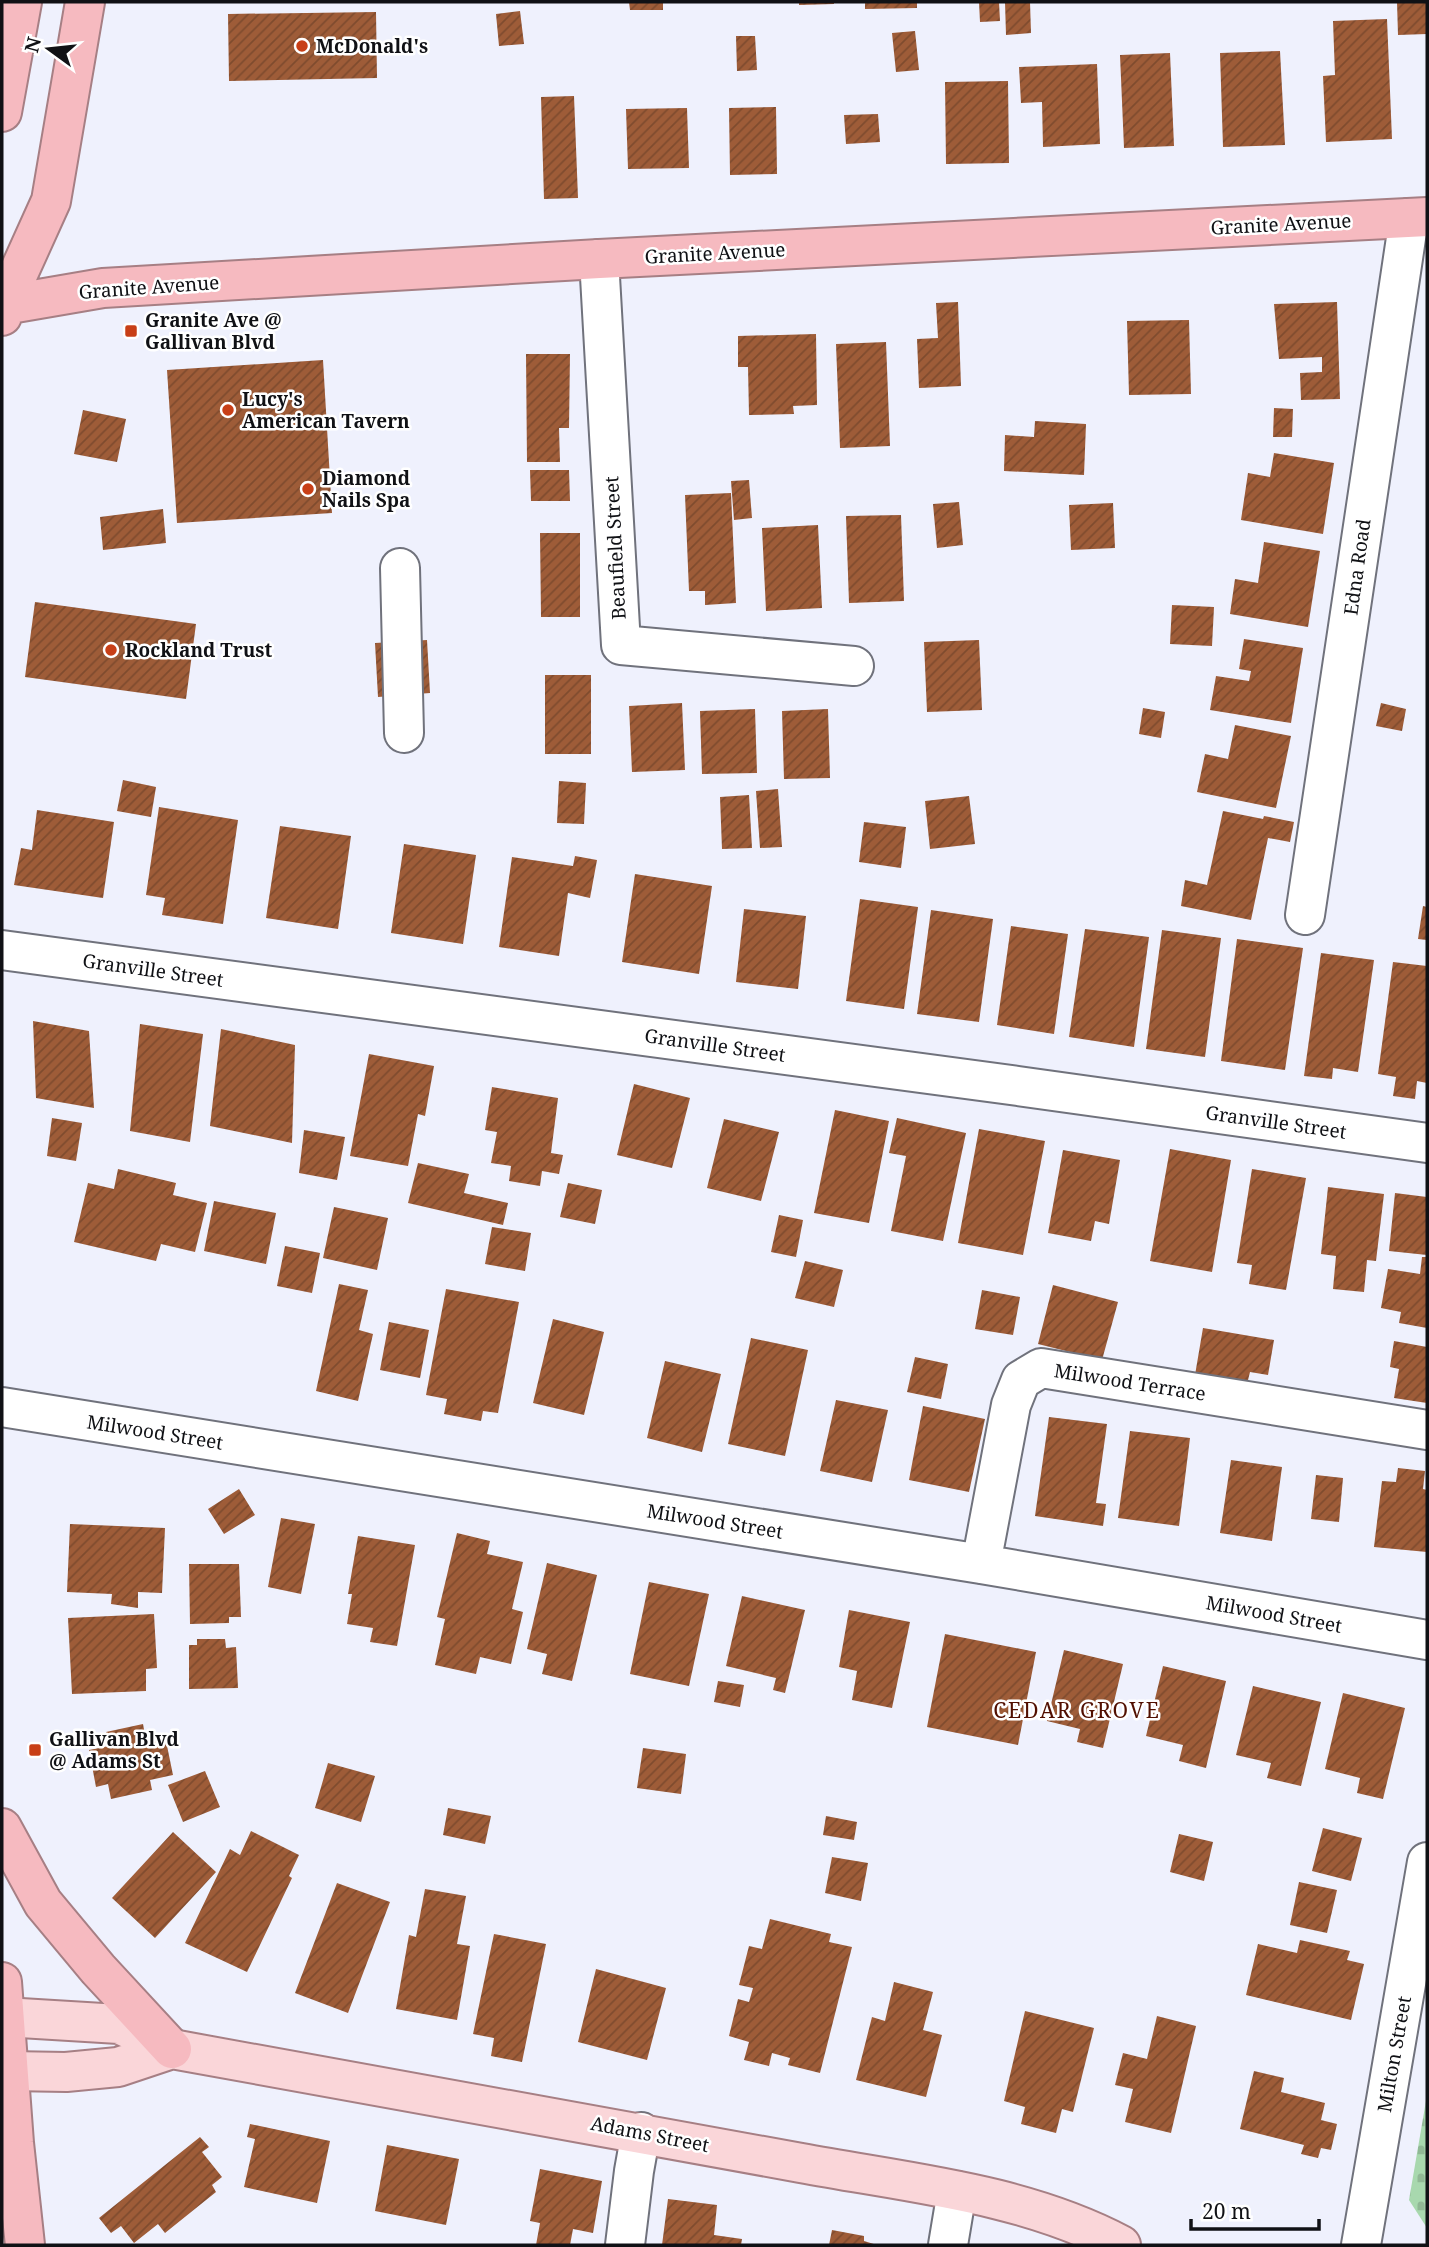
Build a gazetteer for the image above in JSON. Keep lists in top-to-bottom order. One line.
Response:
{"streets":{"highway":["Granite Avenue"],"main road":["Adams Street"],"street":["Beaufield Street","Edna Road","Granville Street","Milwood Terrace","Milwood Street","Milton Street"]},"crossings":[["Granite Avenue","Beaufield Street"],["Granite Avenue","Edna Road"],["Milwood Terrace","Milwood Street"]],"districts":["CEDAR GROVE"],"places":{"other":["McDonald's","Lucy's American Tavern","Diamond Nails Spa","Rockland Trust"],"transit":["Granite Ave @ Gallivan Blvd","Gallivan Blvd @ Adams St"]},"scale_bar":"20 m","north":"left"}
